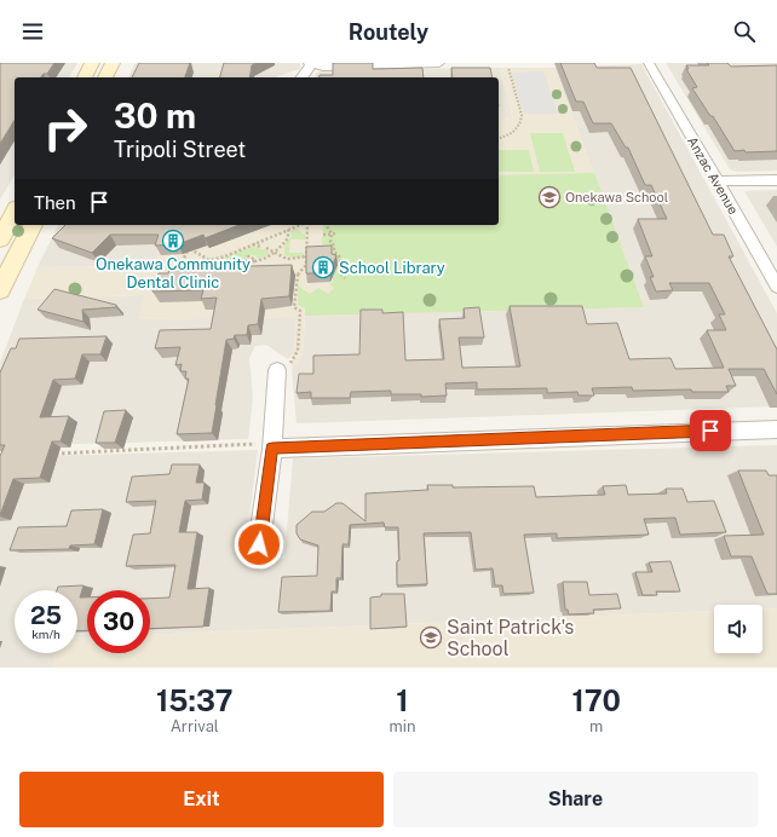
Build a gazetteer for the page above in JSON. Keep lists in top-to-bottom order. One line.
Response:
{"streets":{"street":["Anzac Avenue"]},"places":{"school or university":["Onekawa School","Saint Patrick's School"],"building":["Onekawa Community Dental Clinic","School Library"]},"page":{"header":"Routely","turn":["30 m","Tripoli Street"],"then":"Then","speed":"25 km/h","limit":"30","eta":["15:37","Arrival","1","min","170","m"],"buttons":["Exit","Share"]}}
